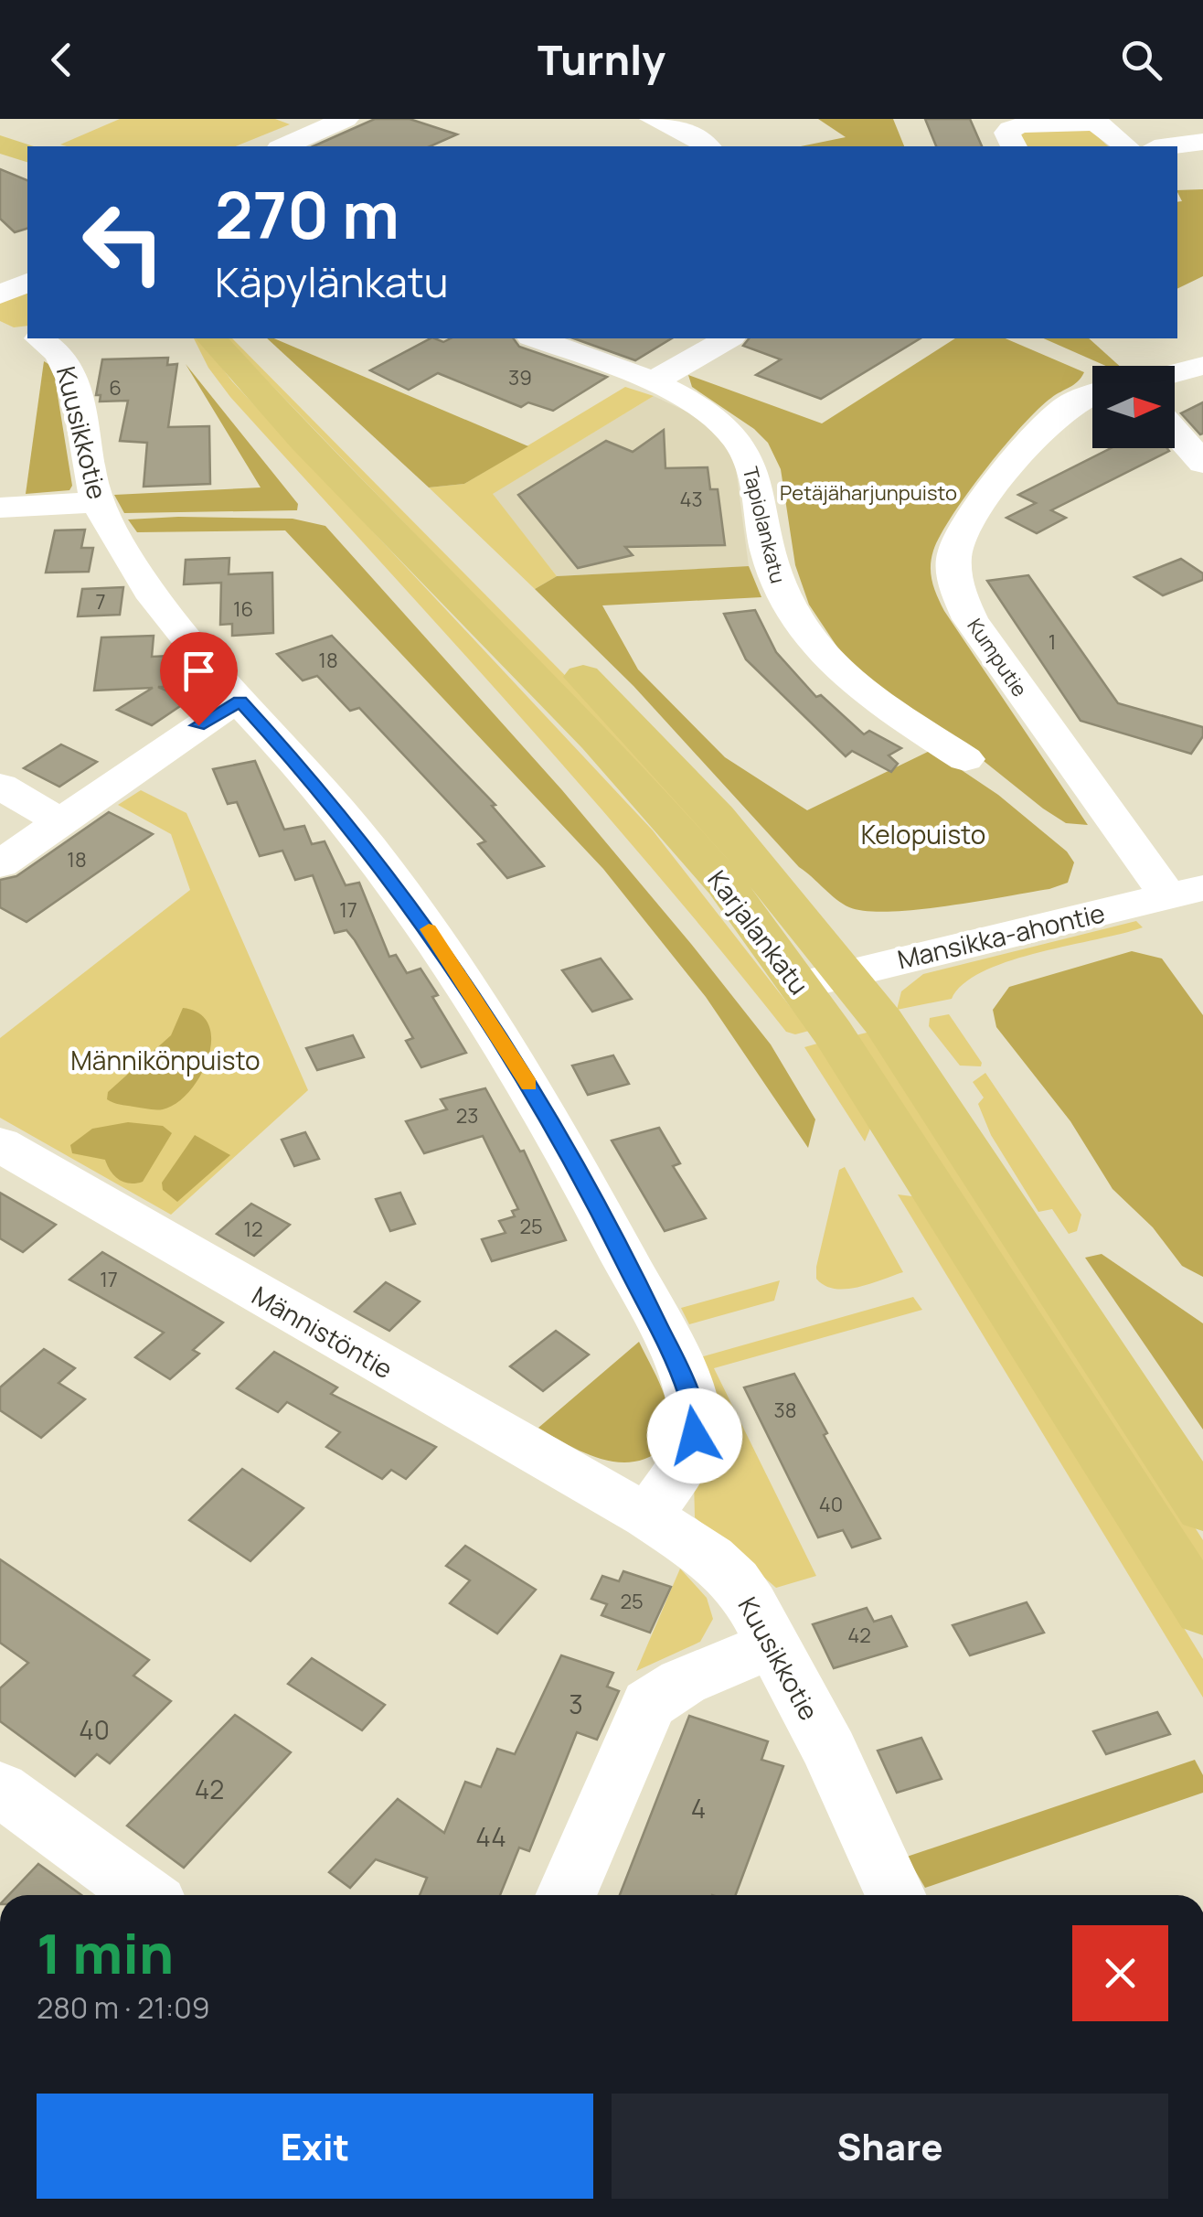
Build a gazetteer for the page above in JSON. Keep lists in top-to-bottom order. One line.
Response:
{"streets":{"main road":["Karjalankatu"],"street":["Kuusikkotie","Tapiolankatu","Kumputie","Mansikka-ahontie","Männistöntie"]},"crossings":[["Kuusikkotie","Männistöntie"],["Kumputie","Mansikka-ahontie"],["Karjalankatu","Mansikka-ahontie"]],"parks":["Petäjäharjunpuisto","Kelopuisto","Männikönpuisto"],"house_numbers":["39","6","43","7","16","1","18","18","17","23","25","12","17","38","40","25","42","3","40","42","4","44"],"north":"right","page":{"header":"Turnly","turn":["270 m","Käpylänkatu"],"heading":["1 min","280 m · 21:09"],"buttons":["Exit","Share"]}}
